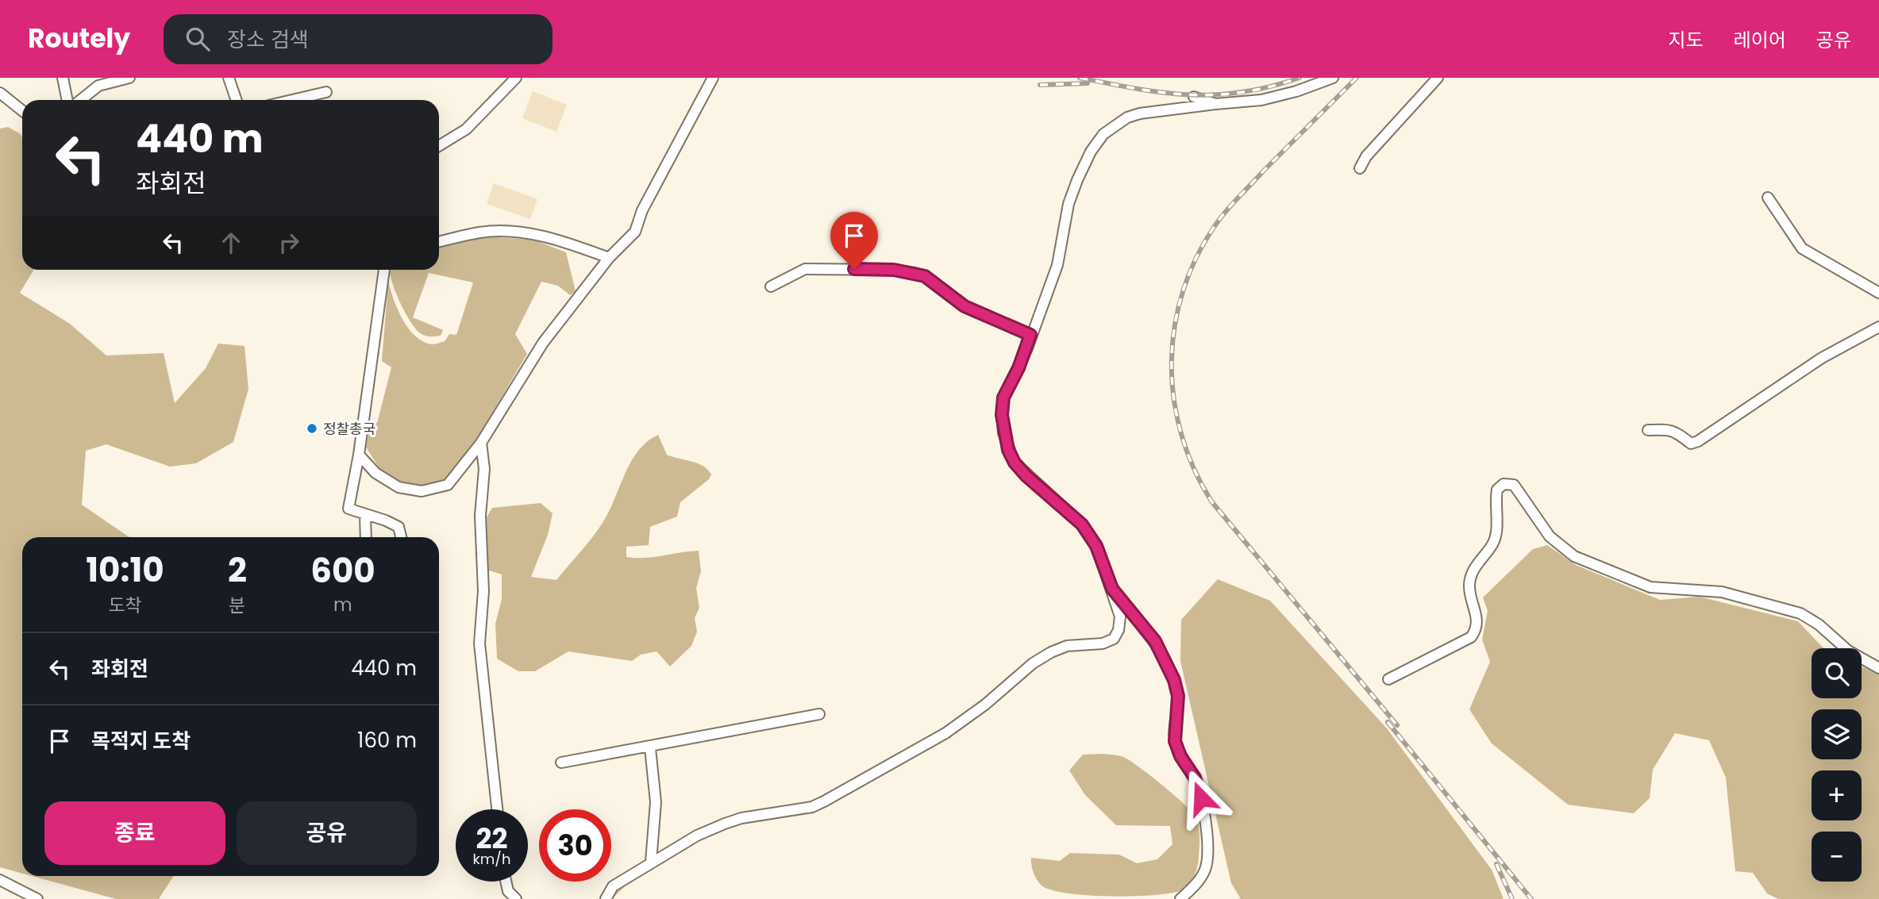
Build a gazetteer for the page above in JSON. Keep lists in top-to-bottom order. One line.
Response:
{"places":["정찰총국"],"page":{"header":"Routely","search":"장소 검색","nav":["지도","레이어","공유"],"turn":["440 m","좌회전"],"eta":["10:10","도착","2","분","600","m"],"list":[{"name":"좌회전","value":"440 m"},{"name":"목적지 도착","value":"160 m"}],"map_buttons":["+","−"],"buttons":["종료","공유"],"speed":"22 km/h","limit":"30"}}
